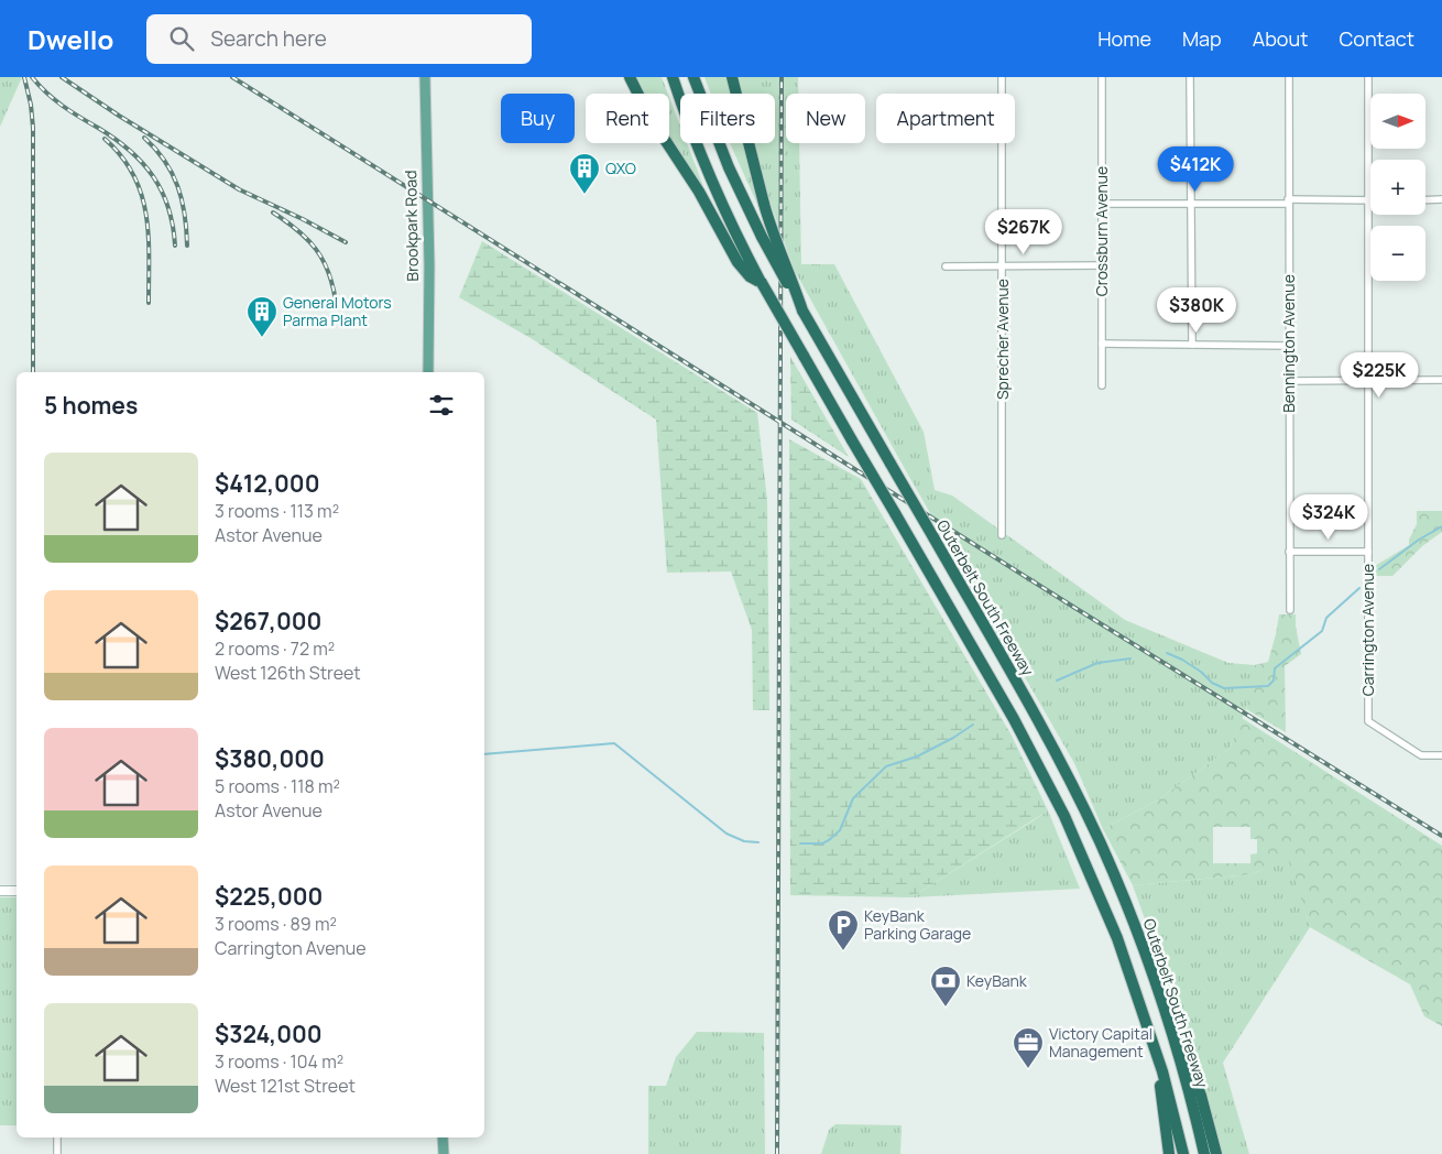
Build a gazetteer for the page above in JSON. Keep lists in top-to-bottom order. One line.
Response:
{"streets":{"highway":["Outerbelt South Freeway"],"main road":["Brookpark Road"],"street":["Crossburn Avenue","Sprecher Avenue","Bennington Avenue","Carrington Avenue"]},"places":{"building":["QXO","General Motors Parma Plant"],"parking":["KeyBank Parking Garage"],"bank":["KeyBank"],"office":["Victory Capital Management"]},"north":"right","page":{"header":"Dwello","search":"Search here","nav":["Home","Map","About","Contact"],"map_buttons":["+","−"],"chip":["Buy","Rent","Filters","New","Apartment"],"price":["$412K","$267K","$380K","$225K","$324K"],"heading":"5 homes","list":[{"name":"$412,000","note":"3 rooms · 113 m² · Astor Avenue"},{"name":"$267,000","note":"2 rooms · 72 m² · West 126th Street"},{"name":"$380,000","note":"5 rooms · 118 m² · Astor Avenue"},{"name":"$225,000","note":"3 rooms · 89 m² · Carrington Avenue"},{"name":"$324,000","note":"3 rooms · 104 m² · West 121st Street"}]}}
